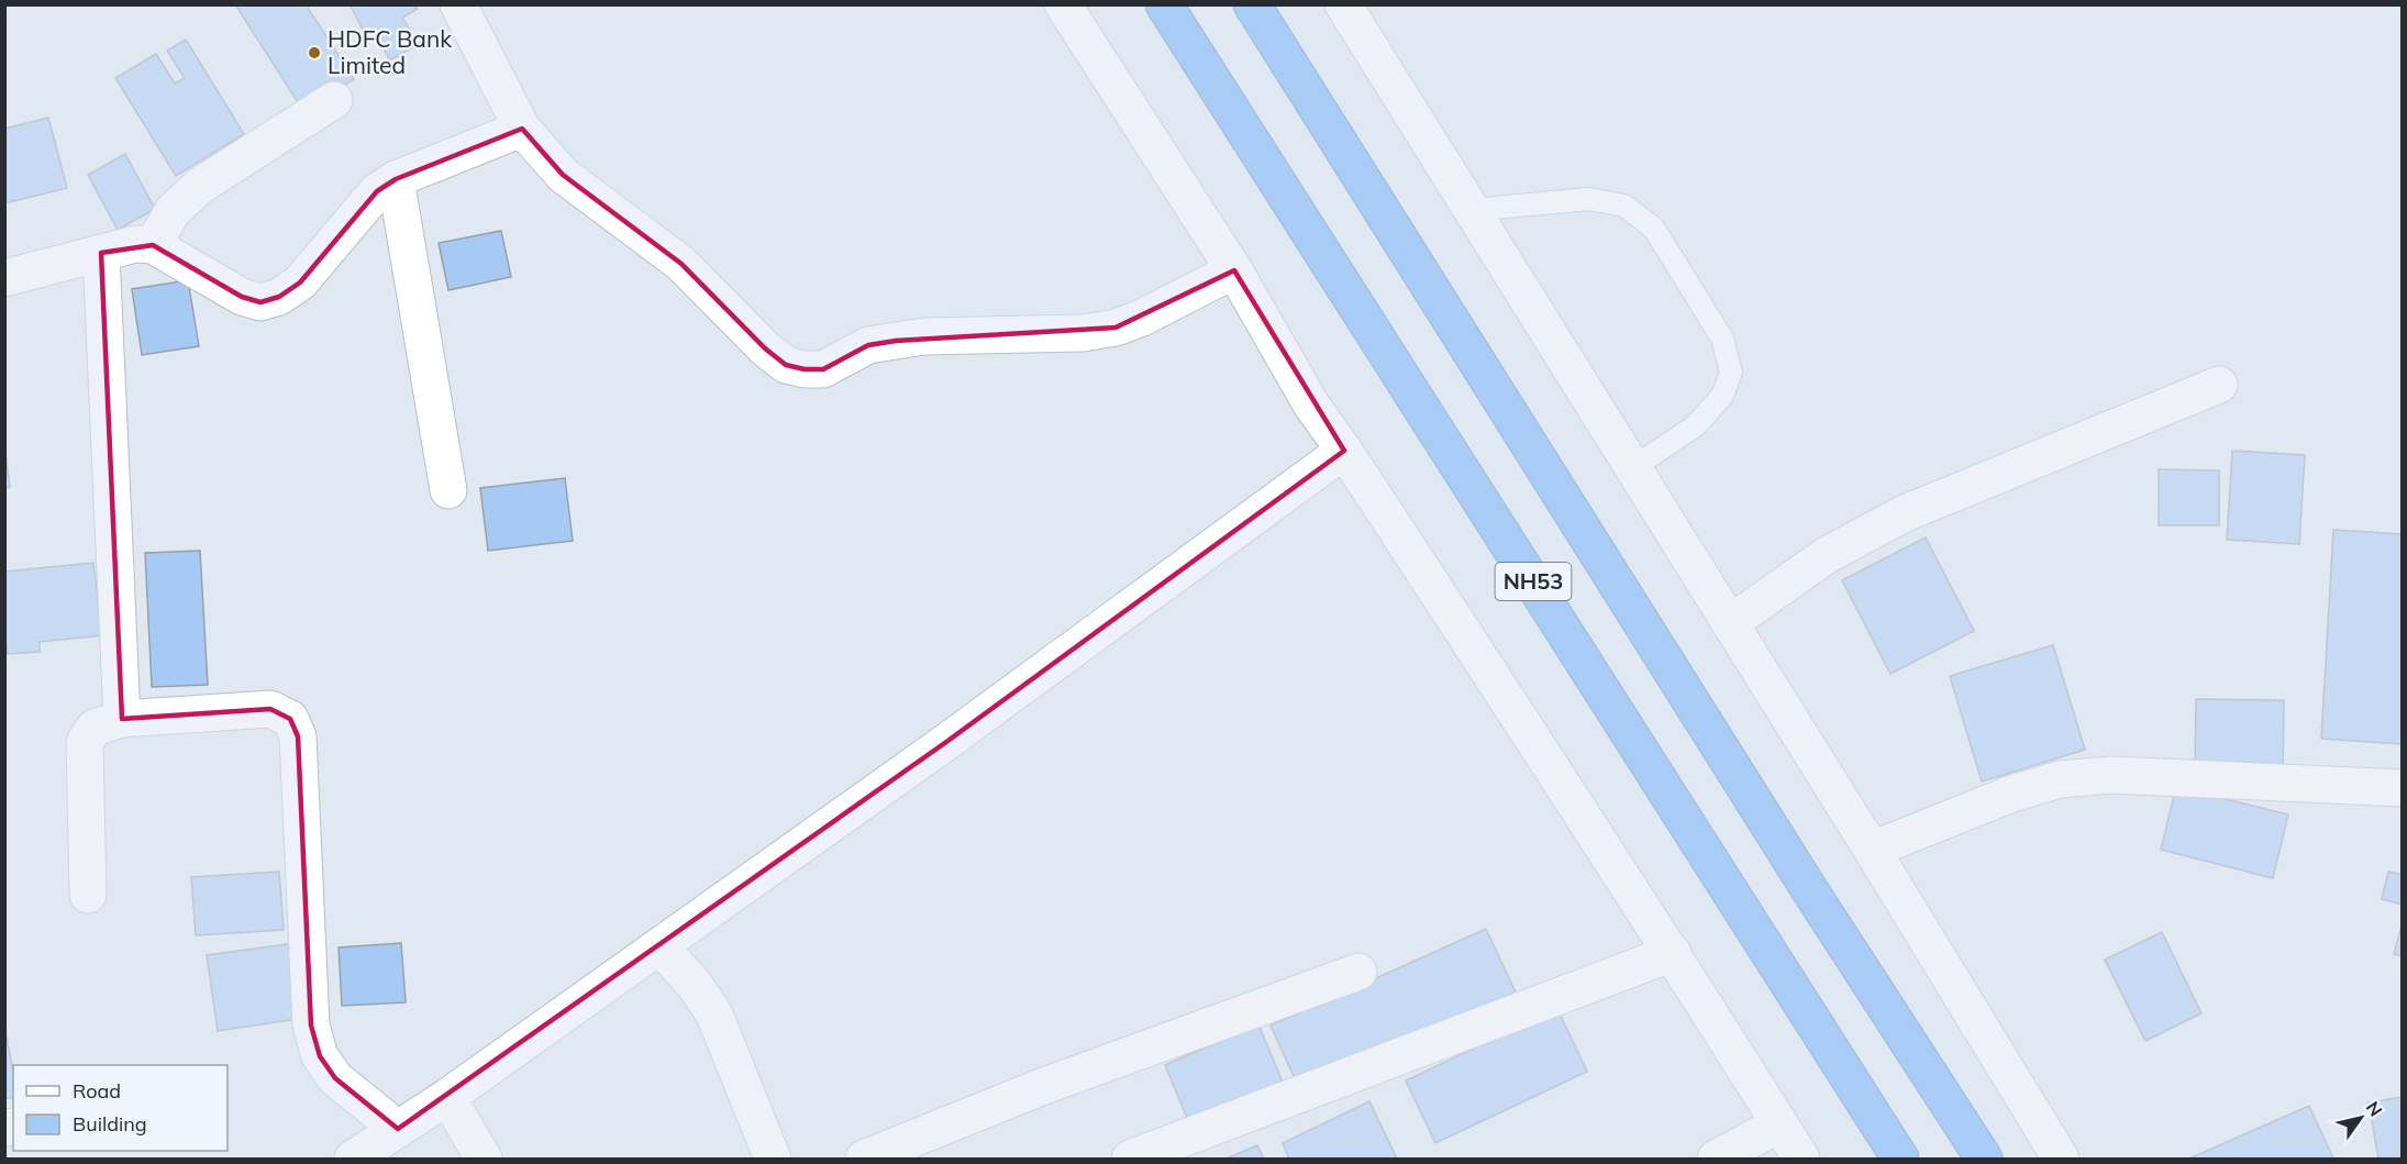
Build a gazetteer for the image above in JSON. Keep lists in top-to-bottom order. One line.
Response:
{"streets":{"highway":["NH53"]},"places":["HDFC Bank Limited"],"legend":["Road","Building"],"north":"top right"}
